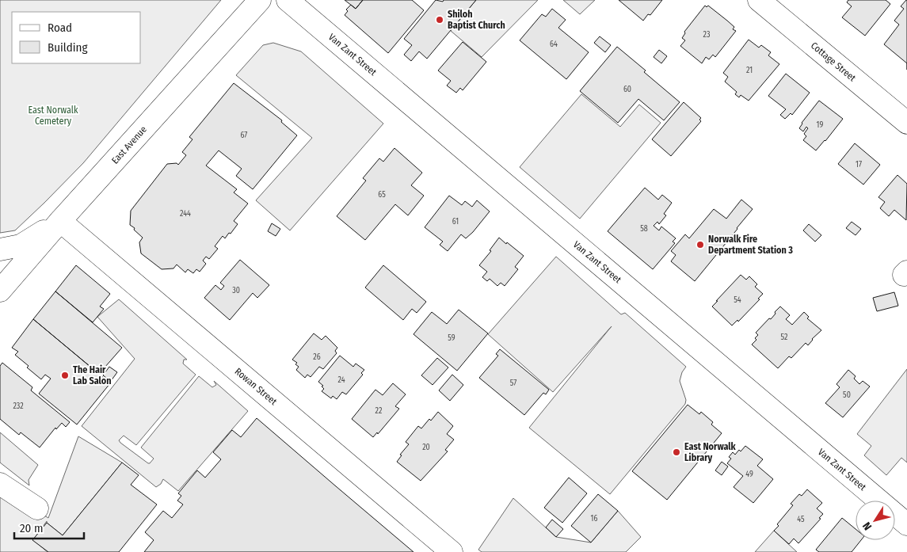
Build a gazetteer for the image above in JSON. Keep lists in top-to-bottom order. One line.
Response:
{"streets":{"main road":["Van Zant Street","Cottage Street","East Avenue","Rowan Street"]},"crossings":[["East Avenue","Rowan Street"]],"parks":["East Norwalk Cemetery"],"places":["Shiloh Baptist Church","Norwalk Fire Department Station 3","The Hair Lab Salon","East Norwalk Library"],"house_numbers":["23","64","21","60","19","67","17","65","244","61","58","30","54","52","59","26","24","57","50","232","22","20","49","16","45"],"legend":["Road","Building"],"scale_bar":"20 m","north":"bottom left"}
